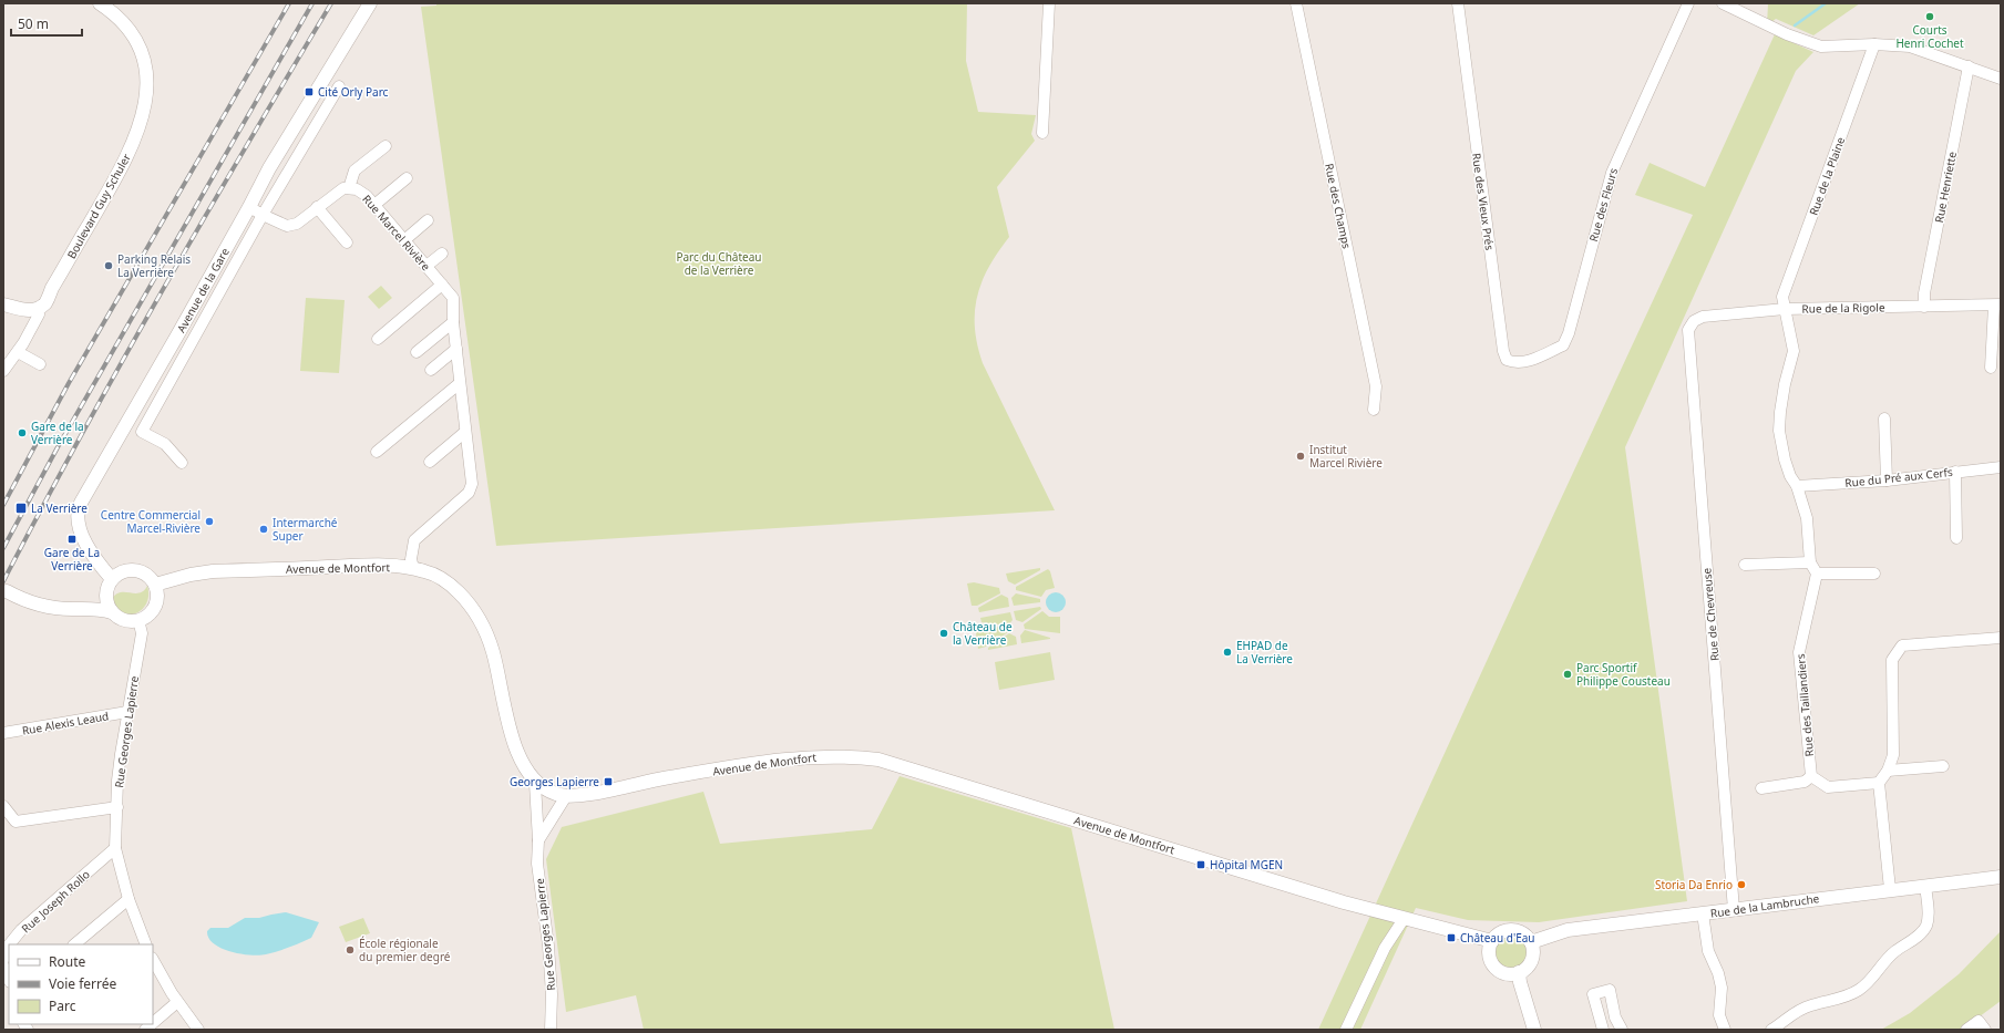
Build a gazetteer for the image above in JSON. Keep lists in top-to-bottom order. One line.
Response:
{"streets":{"street":["Rue de la Plaine","Rue Henriette","Rue des Vieux Prés","Rue des Fleurs","Boulevard Guy Schuler","Rue des Champs","Rue Marcel Rivière","Avenue de la Gare","Rue de la Rigole","Rue du Pré aux Cerfs","Avenue de Montfort","Rue de Chevreuse","Rue des Taillandiers","Rue Alexis Leaud","Rue Georges Lapierre","Rue Joseph Rollo","Rue de la Lambruche"]},"crossings":[["Rue de la Plaine","Rue de la Rigole"],["Rue Henriette","Rue de la Rigole"],["Rue des Vieux Prés","Rue des Fleurs"],["Rue Marcel Rivière","Avenue de Montfort"],["Avenue de la Gare","Avenue de Montfort"],["Avenue de la Gare","Rue Georges Lapierre"],["Rue de la Rigole","Rue de Chevreuse"],["Avenue de Montfort","Rue Georges Lapierre"],["Avenue de Montfort","Rue de la Lambruche"],["Rue de Chevreuse","Rue de la Lambruche"],["Rue Alexis Leaud","Rue Georges Lapierre"],["Rue Georges Lapierre","Rue Joseph Rollo"]],"parks":["Parc du Château de la Verrière"],"places":{"other":["Courts Henri Cochet","Parking Relais La Verrière","Gare de la Verrière","Institut Marcel Rivière","Centre Commercial Marcel-Rivière","Intermarché Super","Château de la Verrière","EHPAD de La Verrière","Parc Sportif Philippe Cousteau","Storia Da Enrio","École régionale du premier degré"],"transit":["Cité Orly Parc","La Verrière","Gare de La Verrière","Georges Lapierre","Hôpital MGEN","Château d'Eau"]},"legend":["Route","Voie ferrée","Parc"],"scale_bar":"50 m"}
